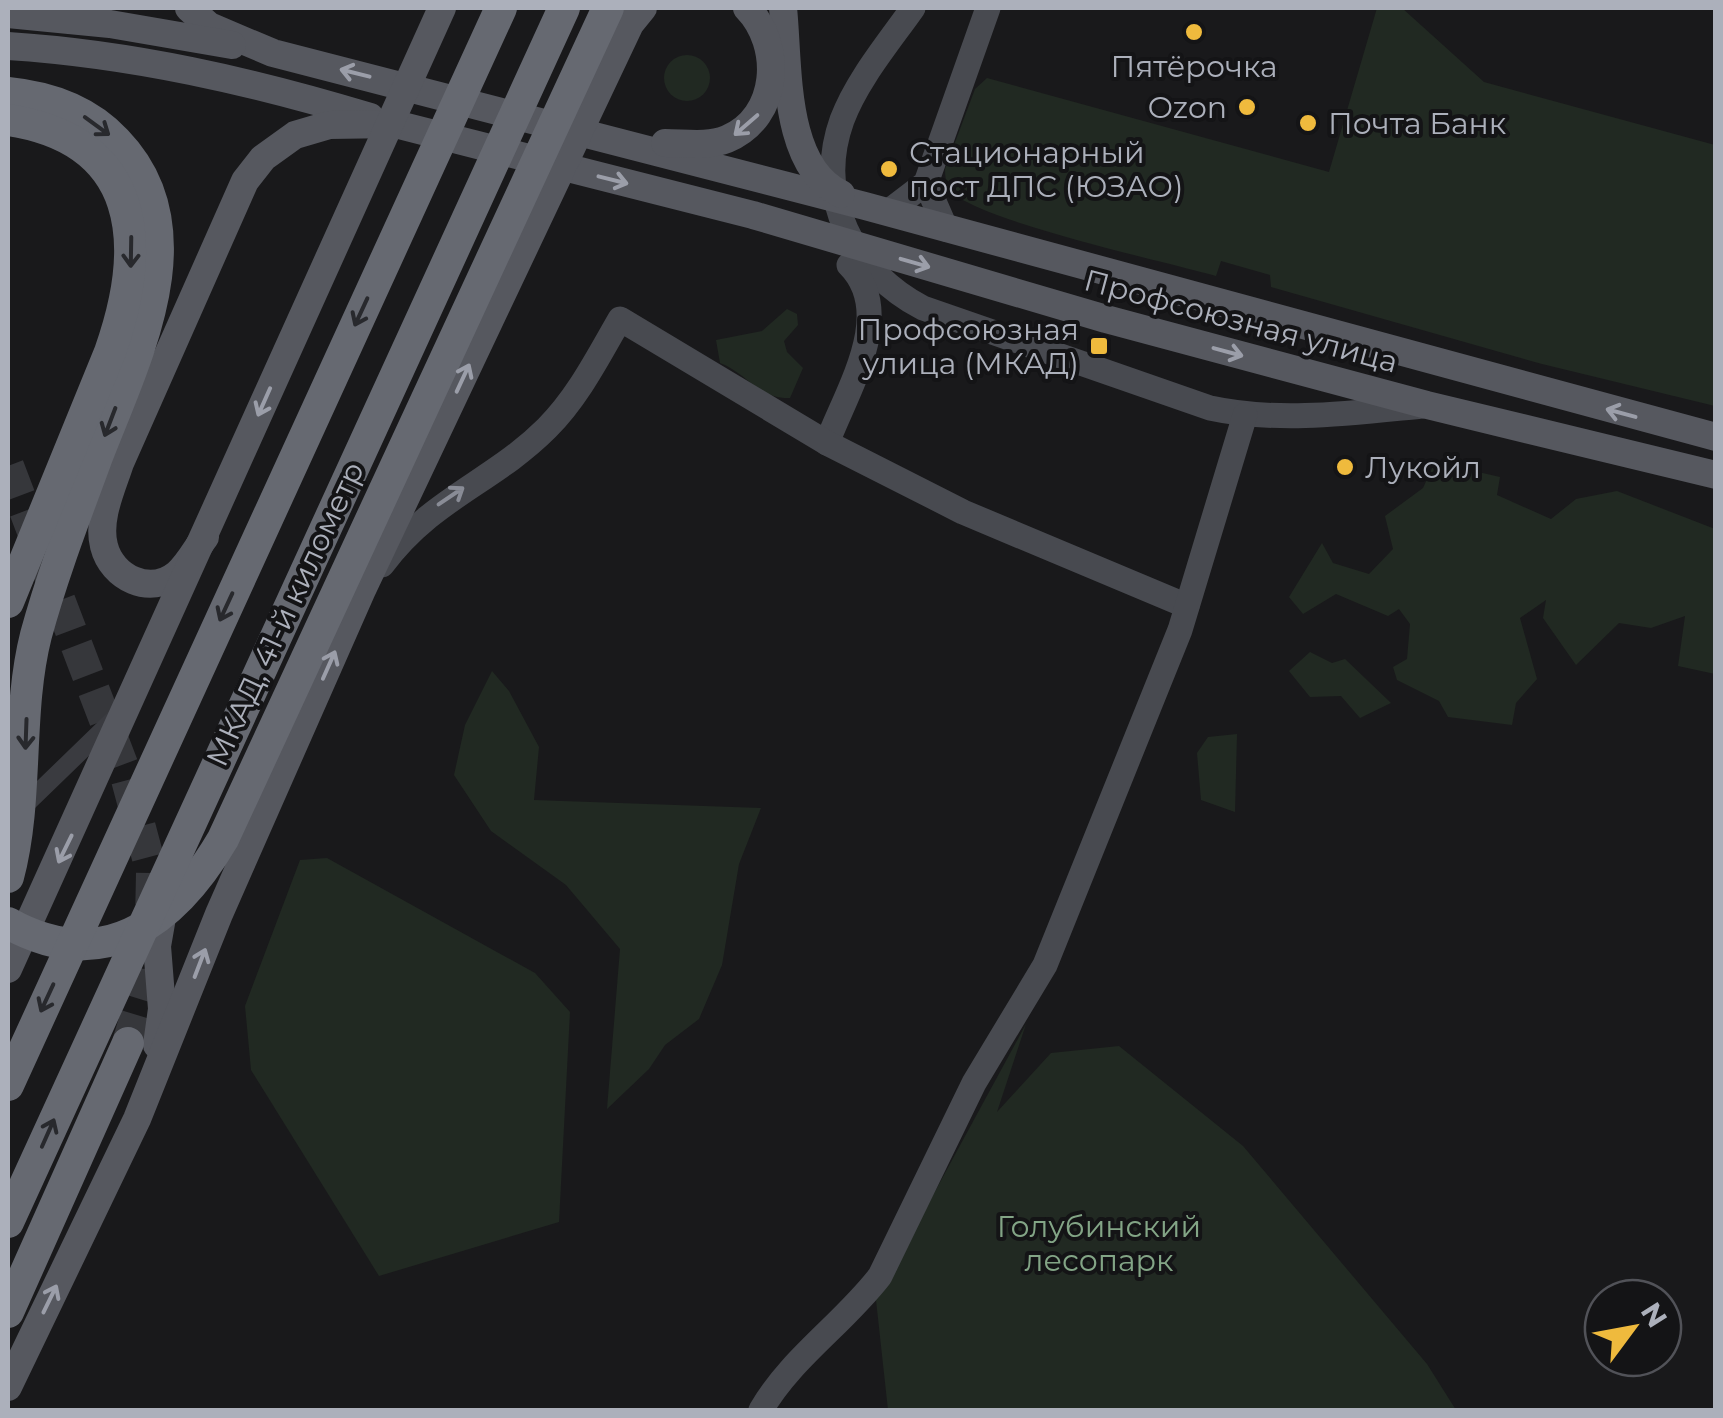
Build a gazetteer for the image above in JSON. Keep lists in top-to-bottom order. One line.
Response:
{"streets":{"highway":["МКАД, 41-й километр"],"main road":["Профсоюзная улица"]},"parks":["Голубинский лесопарк"],"places":{"other":["Пятёрочка","Ozon","Почта Банк","Стационарный пост ДПС (ЮЗАО)","Лукойл"],"transit":["Профсоюзная улица (МКАД)"]},"north":"top right"}
